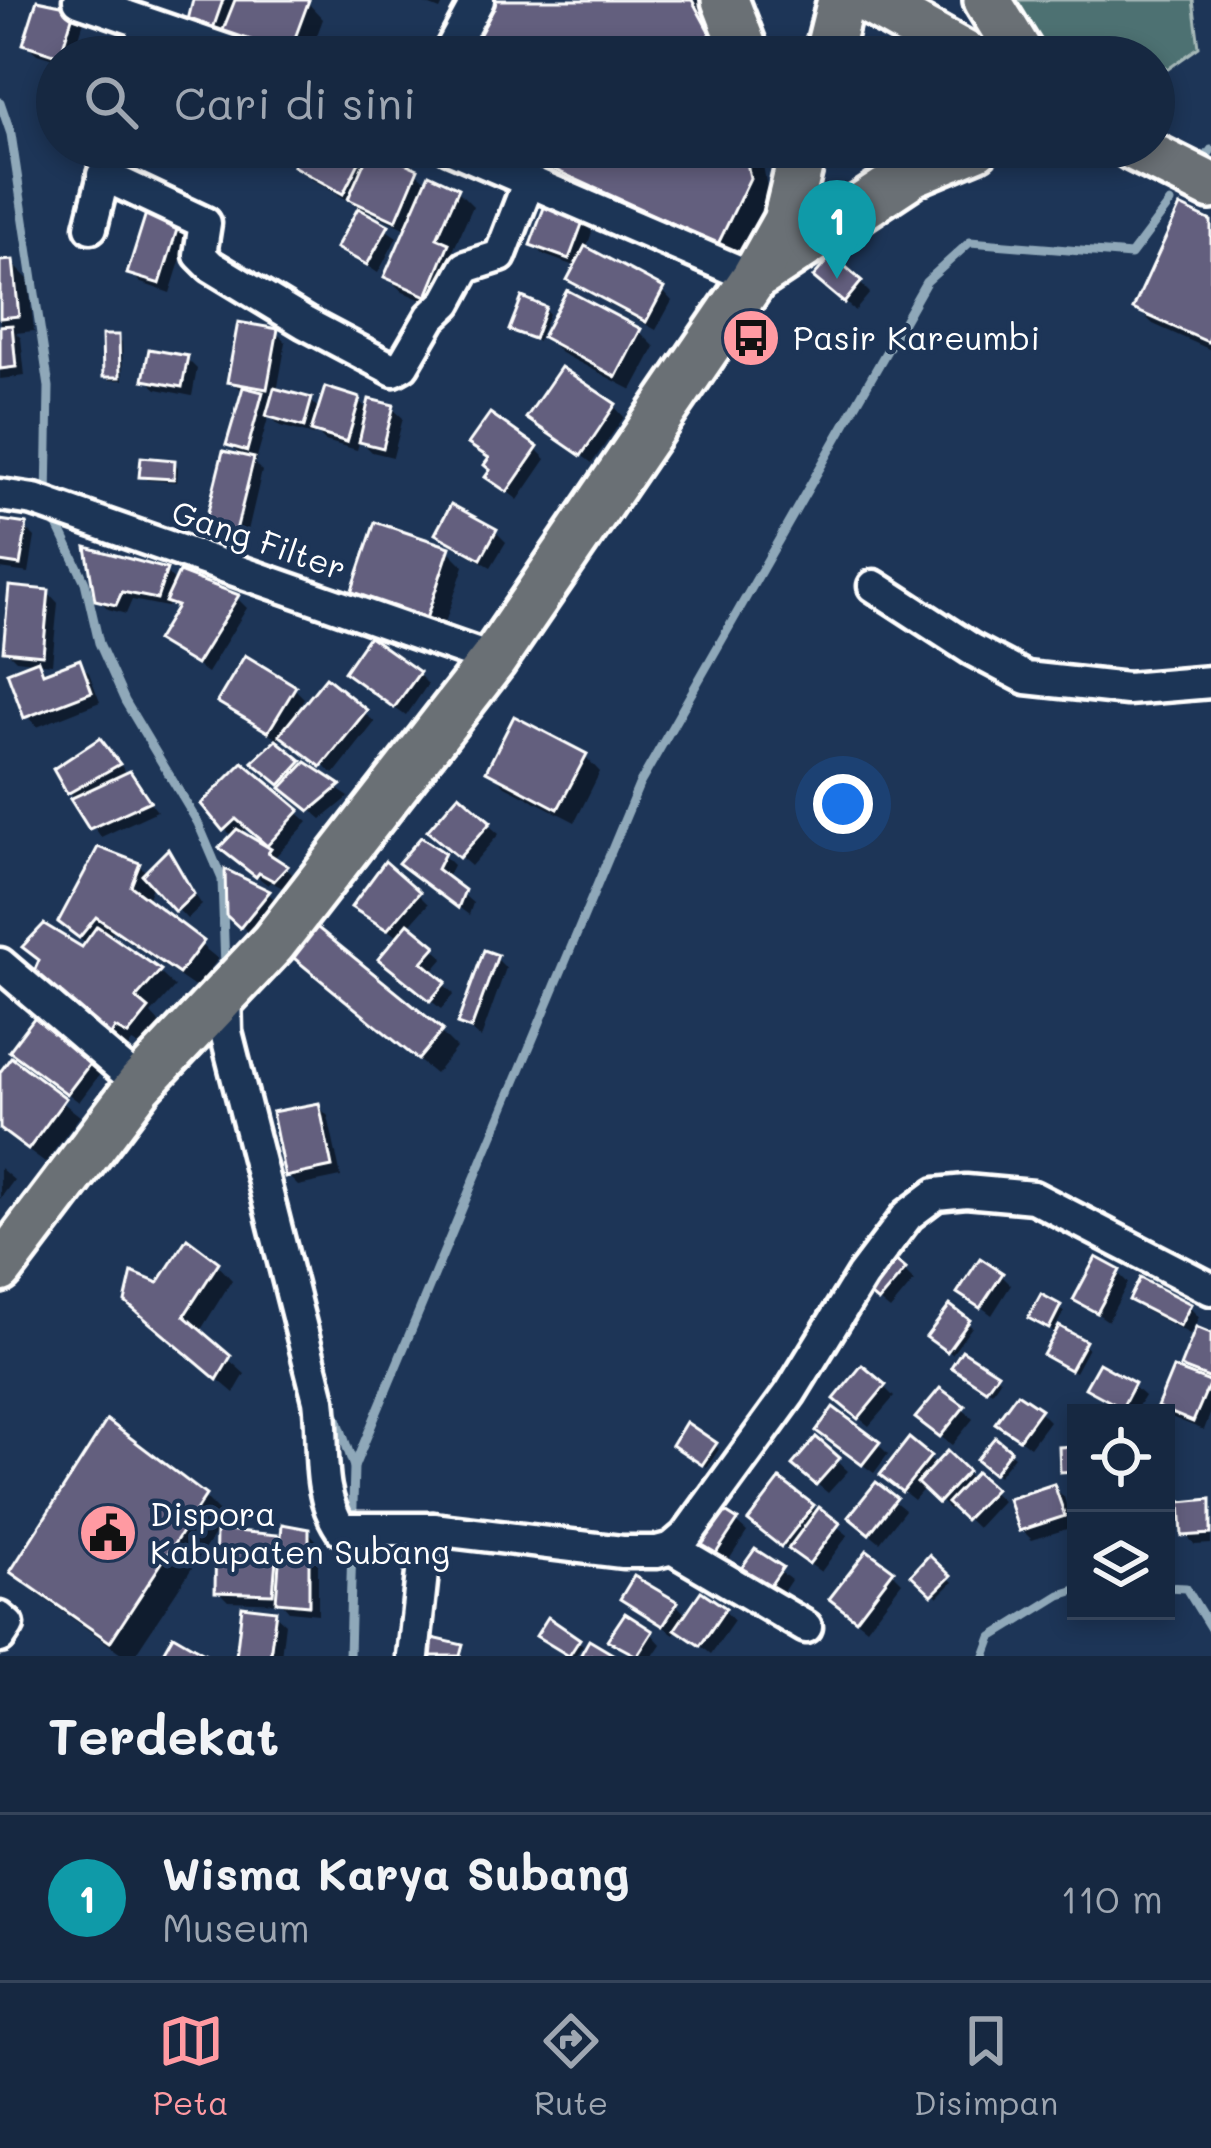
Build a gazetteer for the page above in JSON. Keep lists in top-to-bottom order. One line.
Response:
{"streets":{"street":["Gang Filter"]},"places":{"bus stop":["Pasir Kareumbi"],"public building":["Dispora Kabupaten Subang"]},"page":{"search":"Cari di sini","pins":"1","heading":"Terdekat","list":[{"mark":"1","name":"Wisma Karya Subang","note":"Museum","value":"110 m"}],"nav":["Peta","Rute","Disimpan"]}}
